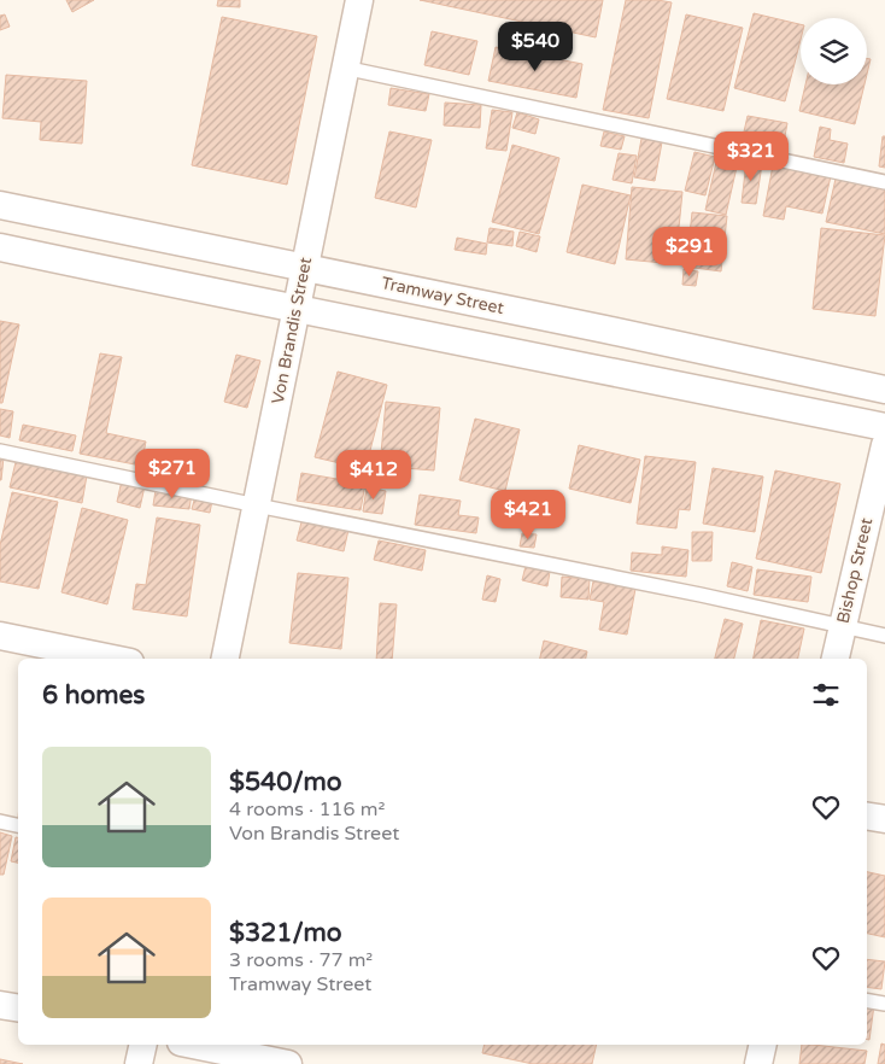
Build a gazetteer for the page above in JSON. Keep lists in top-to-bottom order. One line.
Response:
{"streets":{"street":["Tramway Street","Von Brandis Street","Bishop Street"]},"crossings":[["Tramway Street","Von Brandis Street"]],"page":{"price":["$540","$321","$291","$271","$412","$421"],"heading":"6 homes","list":[{"name":"$540/mo","note":"4 rooms · 116 m² · Von Brandis Street"},{"name":"$321/mo","note":"3 rooms · 77 m² · Tramway Street"}]}}
